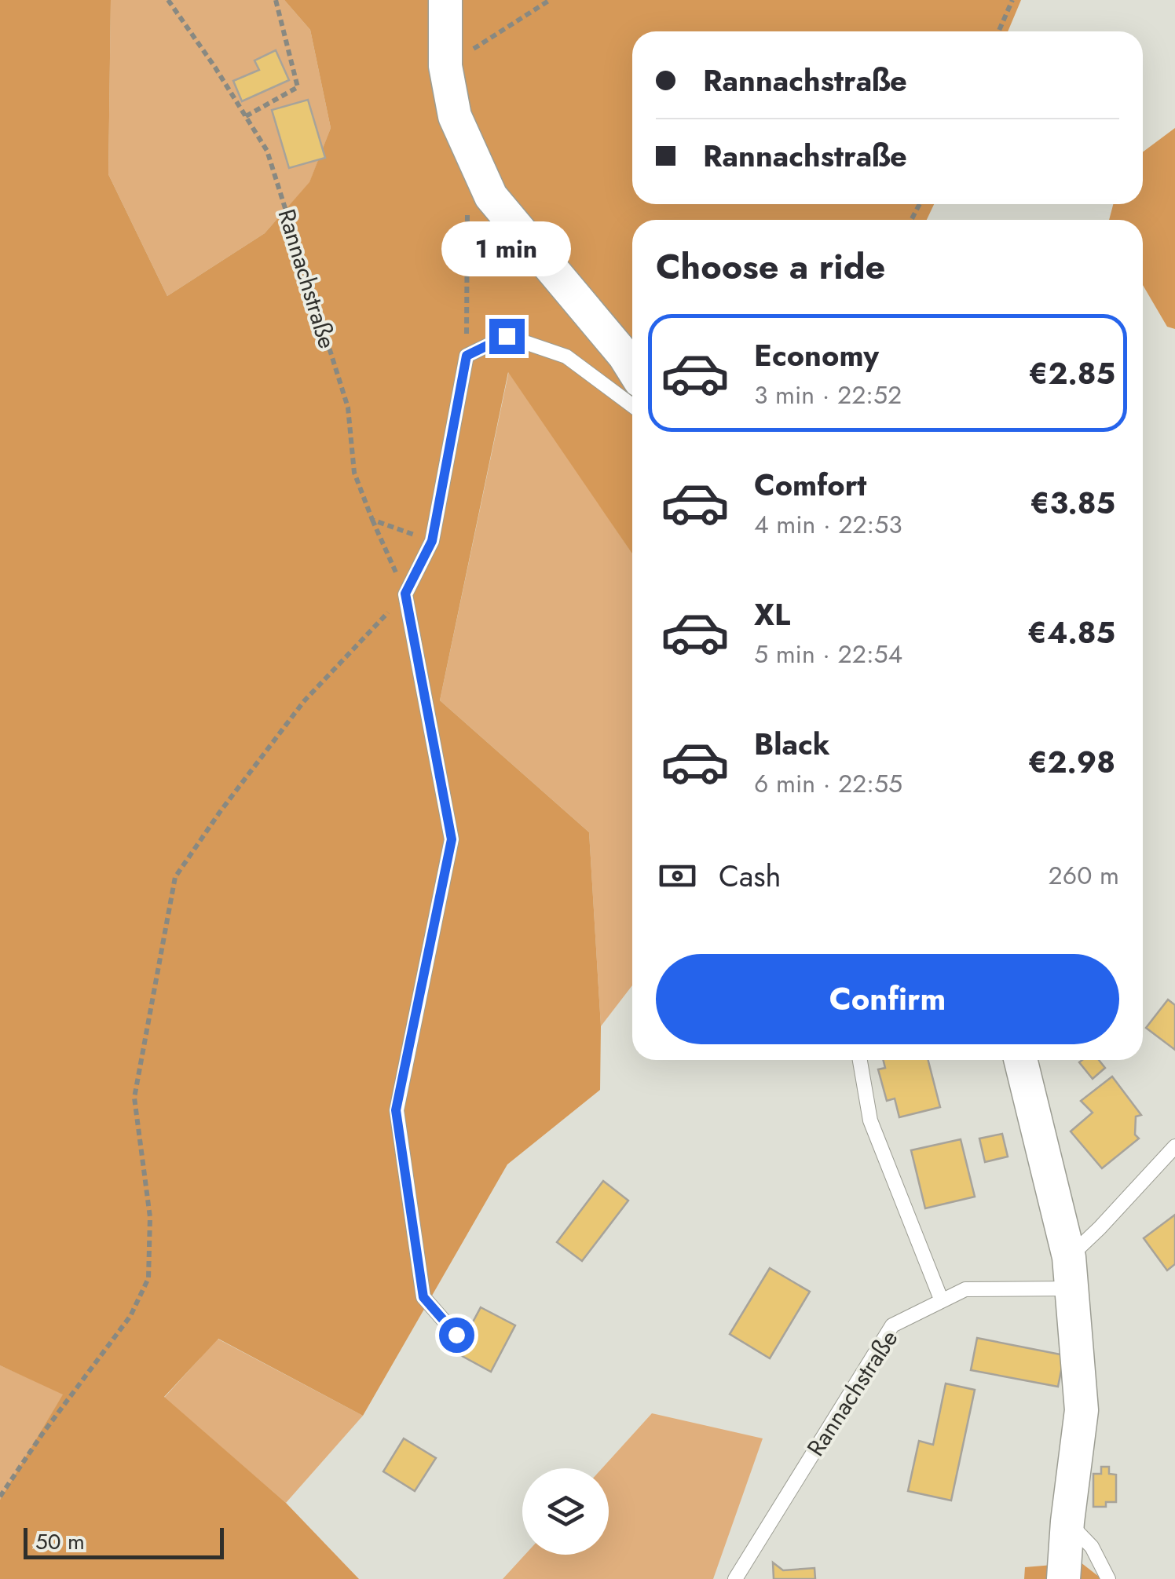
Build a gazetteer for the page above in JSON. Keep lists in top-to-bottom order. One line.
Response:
{"streets":{"lane":["Rannachstraße"]},"scale_bar":"50 m","page":{"banner":["Rannachstraße","Rannachstraße"],"heading":"Choose a ride","bubble":"1 min","list":[{"name":"Economy","note":"3 min · 22:52","value":"€2.85"},{"name":"Comfort","note":"4 min · 22:53","value":"€3.85"},{"name":"XL","note":"5 min · 22:54","value":"€4.85"},{"name":"Black","note":"6 min · 22:55","value":"€2.98"}],"pay":["Cash","260 m"],"buttons":"Confirm","scale":"50 m"}}
